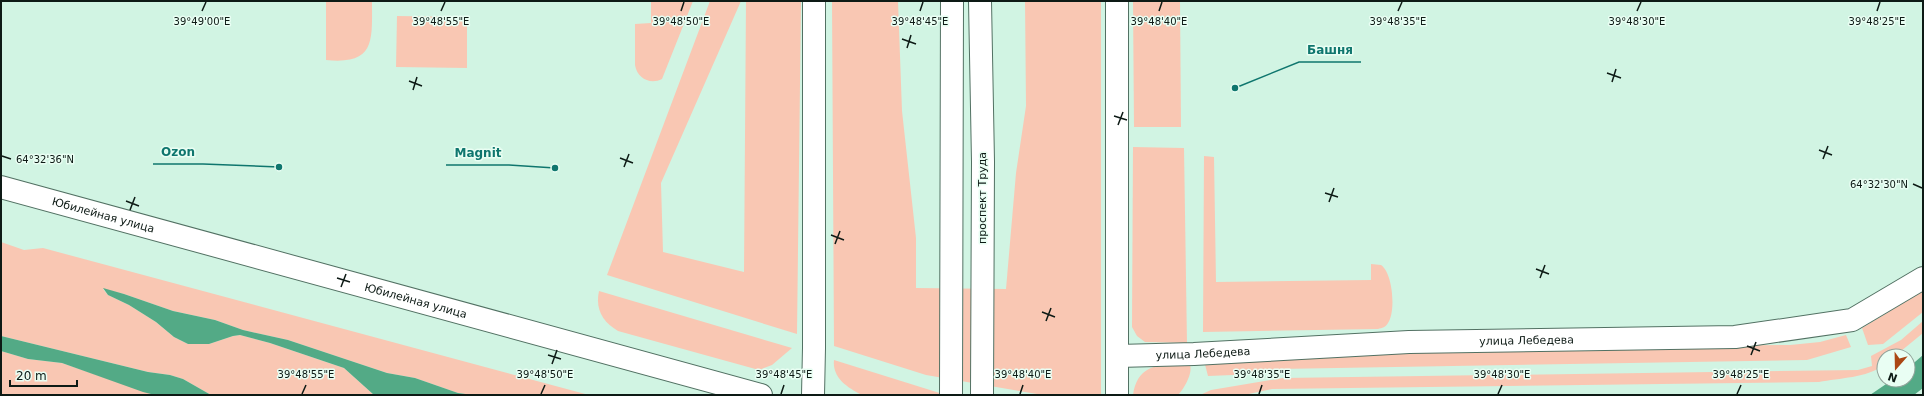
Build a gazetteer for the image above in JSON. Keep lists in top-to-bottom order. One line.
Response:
{"streets":{"main road":["проспект Труда","Юбилейная улица","улица Лебедева"]},"places":["Башня","Ozon","Magnit"],"scale_bar":"20 m","north":"bottom","coordinates":["39°48'45\"E","39°48'40\"E","39°49'00\"E","39°48'55\"E","39°48'50\"E","39°48'35\"E","39°48'30\"E","39°48'25\"E","64°32'36\"N","64°32'30\"N"]}
